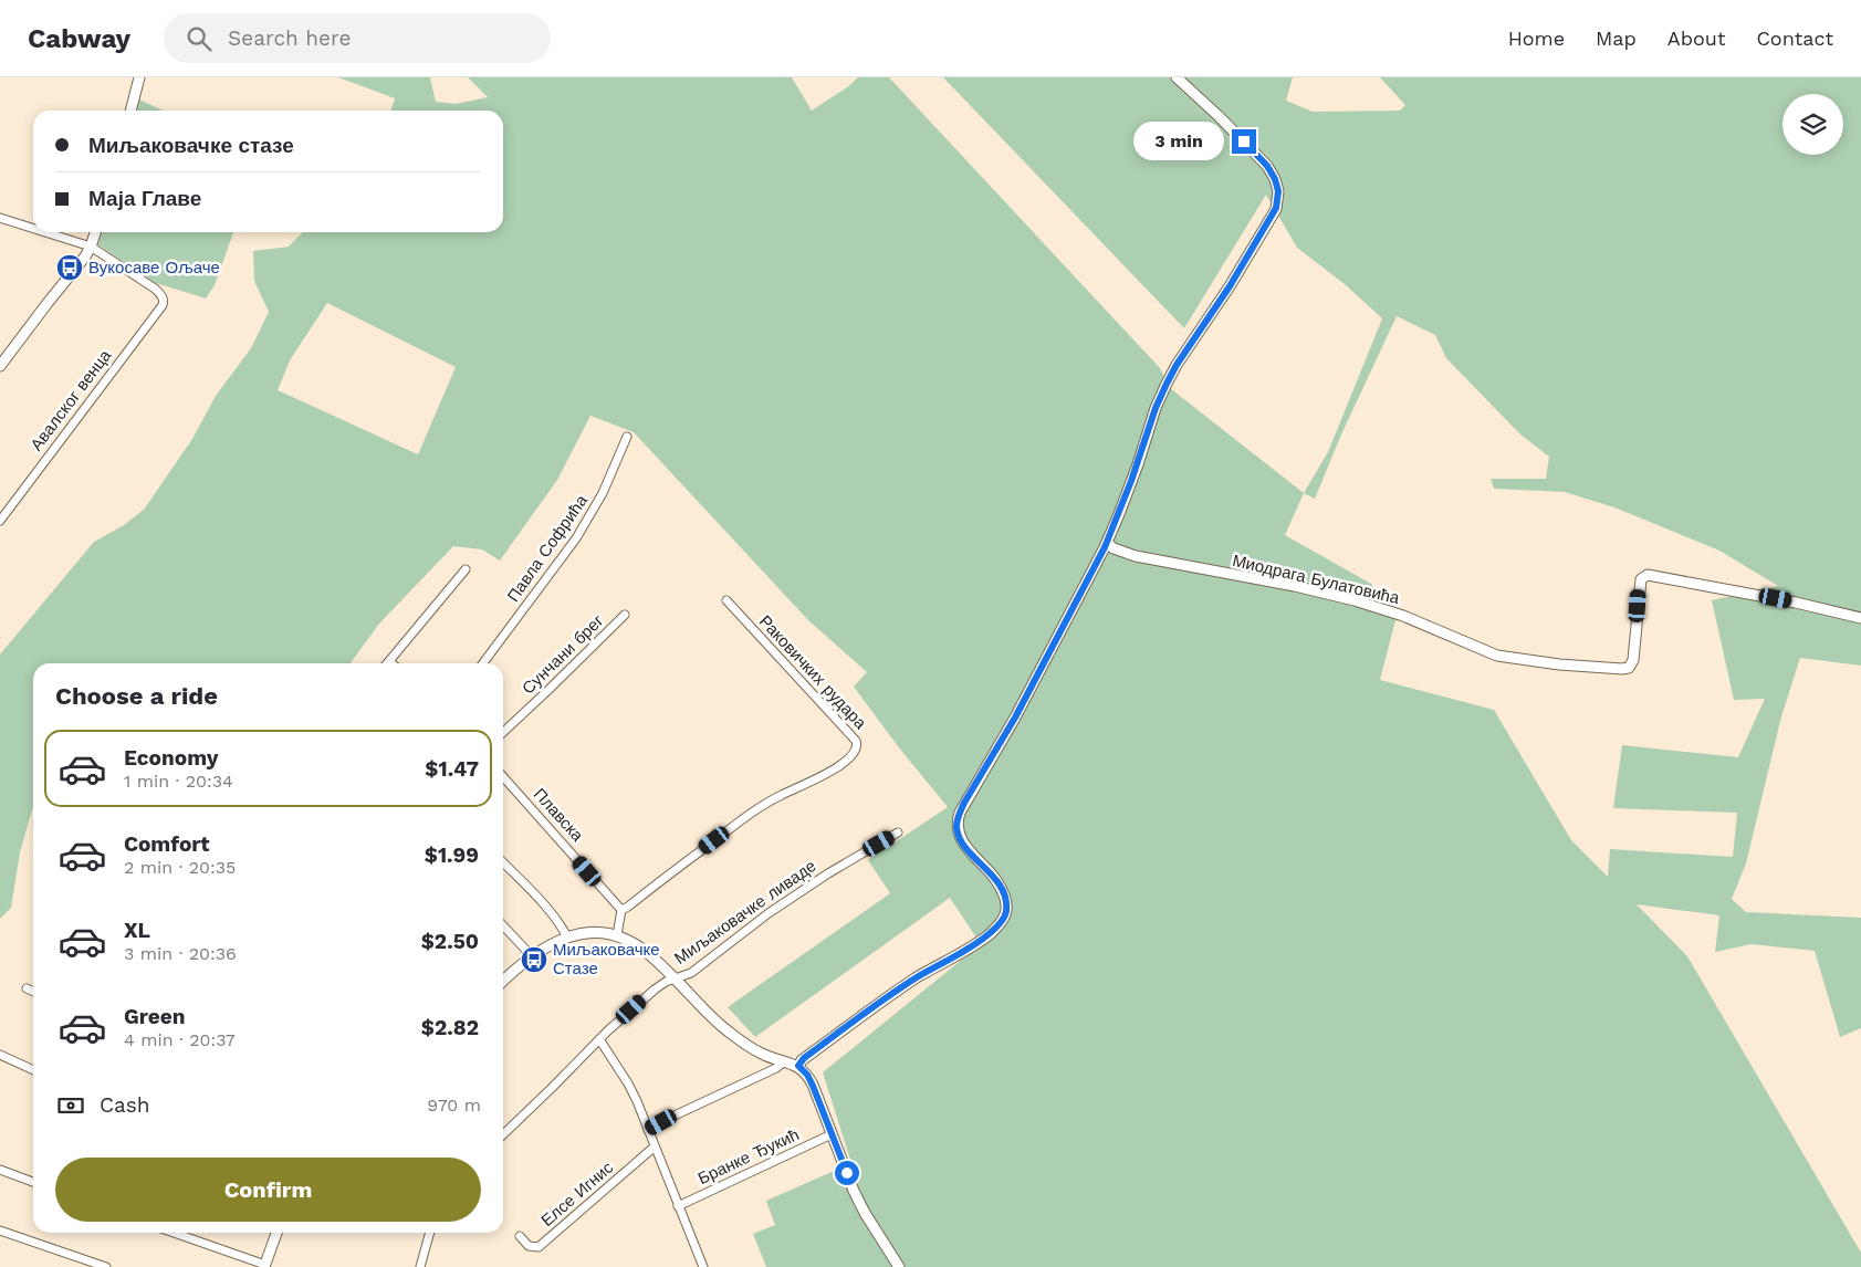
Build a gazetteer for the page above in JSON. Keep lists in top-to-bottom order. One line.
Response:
{"streets":{"street":["Авалског венца","Павла Софрића","Миодрага Булатовића","Сунчани брег","Раковичких рудара","Плавска","Миљаковачке ливаде","Бранке Ђукић","Елсе Игнис"]},"crossings":[["Раковичких рудара","Плавска"]],"places":{"bus stop":["Вукосаве Ољаче","Миљаковачке Стазе"]},"page":{"header":"Cabway","search":"Search here","nav":["Home","Map","About","Contact"],"banner":["Миљаковачке стазе","Маја Главе"],"bubble":"3 min","heading":"Choose a ride","list":[{"name":"Economy","note":"1 min · 20:34","value":"$1.47"},{"name":"Comfort","note":"2 min · 20:35","value":"$1.99"},{"name":"XL","note":"3 min · 20:36","value":"$2.50"},{"name":"Green","note":"4 min · 20:37","value":"$2.82"}],"pay":["Cash","970 m"],"buttons":"Confirm"}}
